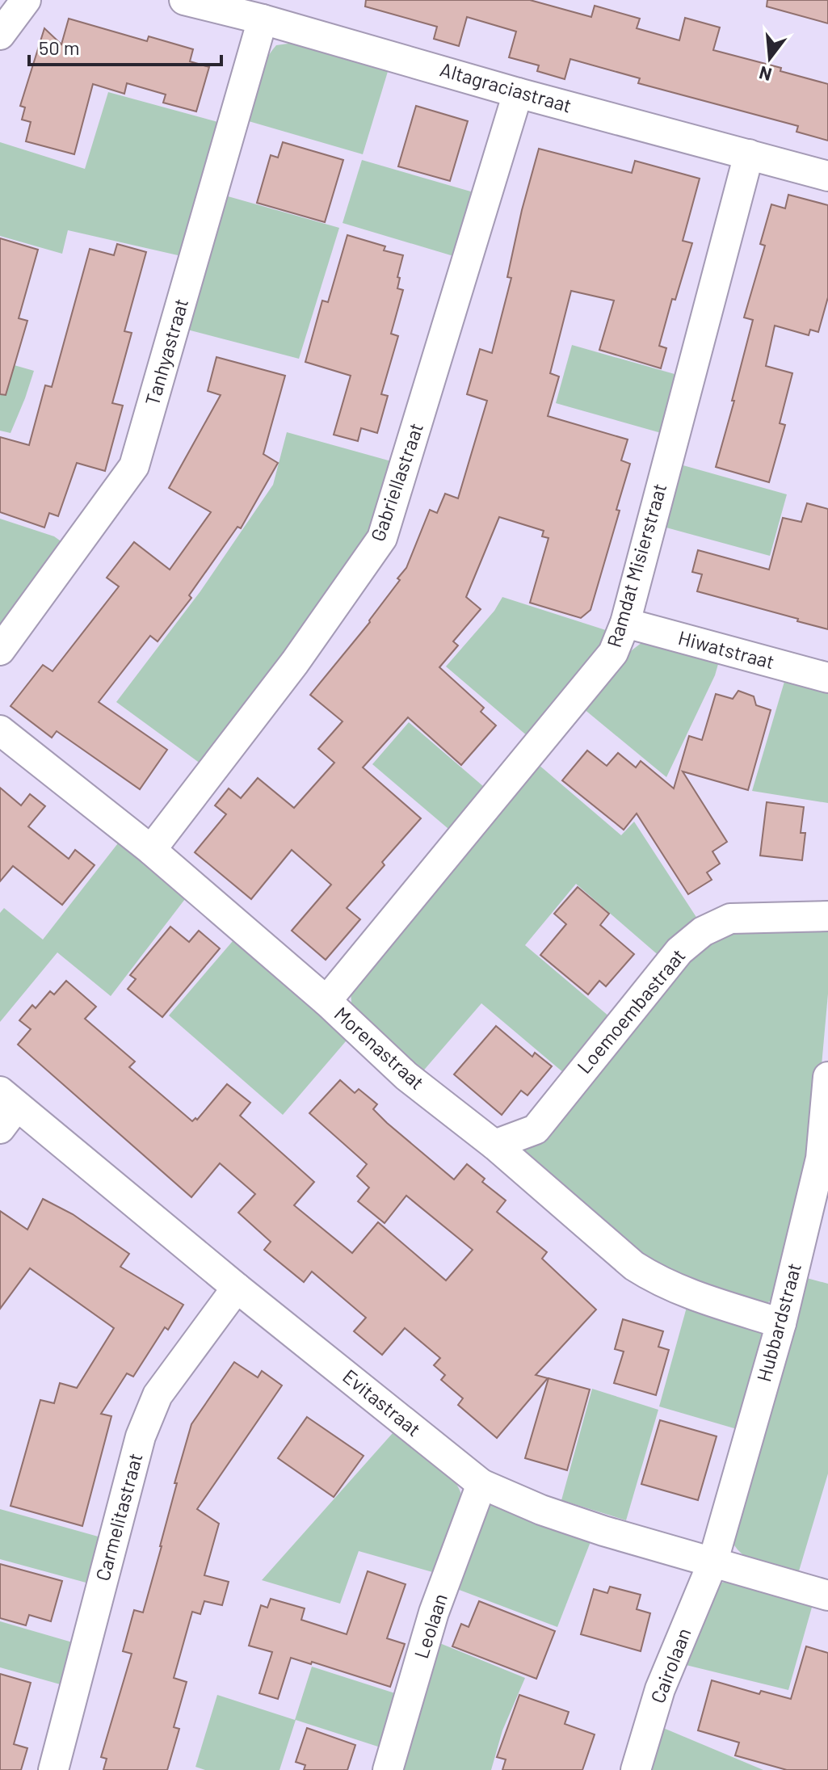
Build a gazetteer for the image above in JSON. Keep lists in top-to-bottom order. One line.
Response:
{"streets":{"street":["Altagraciastraat","Tanhyastraat","Gabriellastraat","Ramdat Misierstraat","Hiwatstraat","Loemoembastraat","Morenastraat","Hubbardstraat","Evitastraat","Carmelitastraat","Leolaan","Cairolaan"]},"crossings":[["Altagraciastraat","Tanhyastraat"],["Altagraciastraat","Gabriellastraat"],["Altagraciastraat","Ramdat Misierstraat"],["Gabriellastraat","Morenastraat"],["Ramdat Misierstraat","Hiwatstraat"],["Ramdat Misierstraat","Morenastraat"],["Loemoembastraat","Morenastraat"],["Morenastraat","Hubbardstraat"],["Hubbardstraat","Evitastraat"],["Hubbardstraat","Cairolaan"],["Evitastraat","Carmelitastraat"],["Evitastraat","Leolaan"],["Evitastraat","Cairolaan"]],"scale_bar":"50 m","north":"bottom"}
